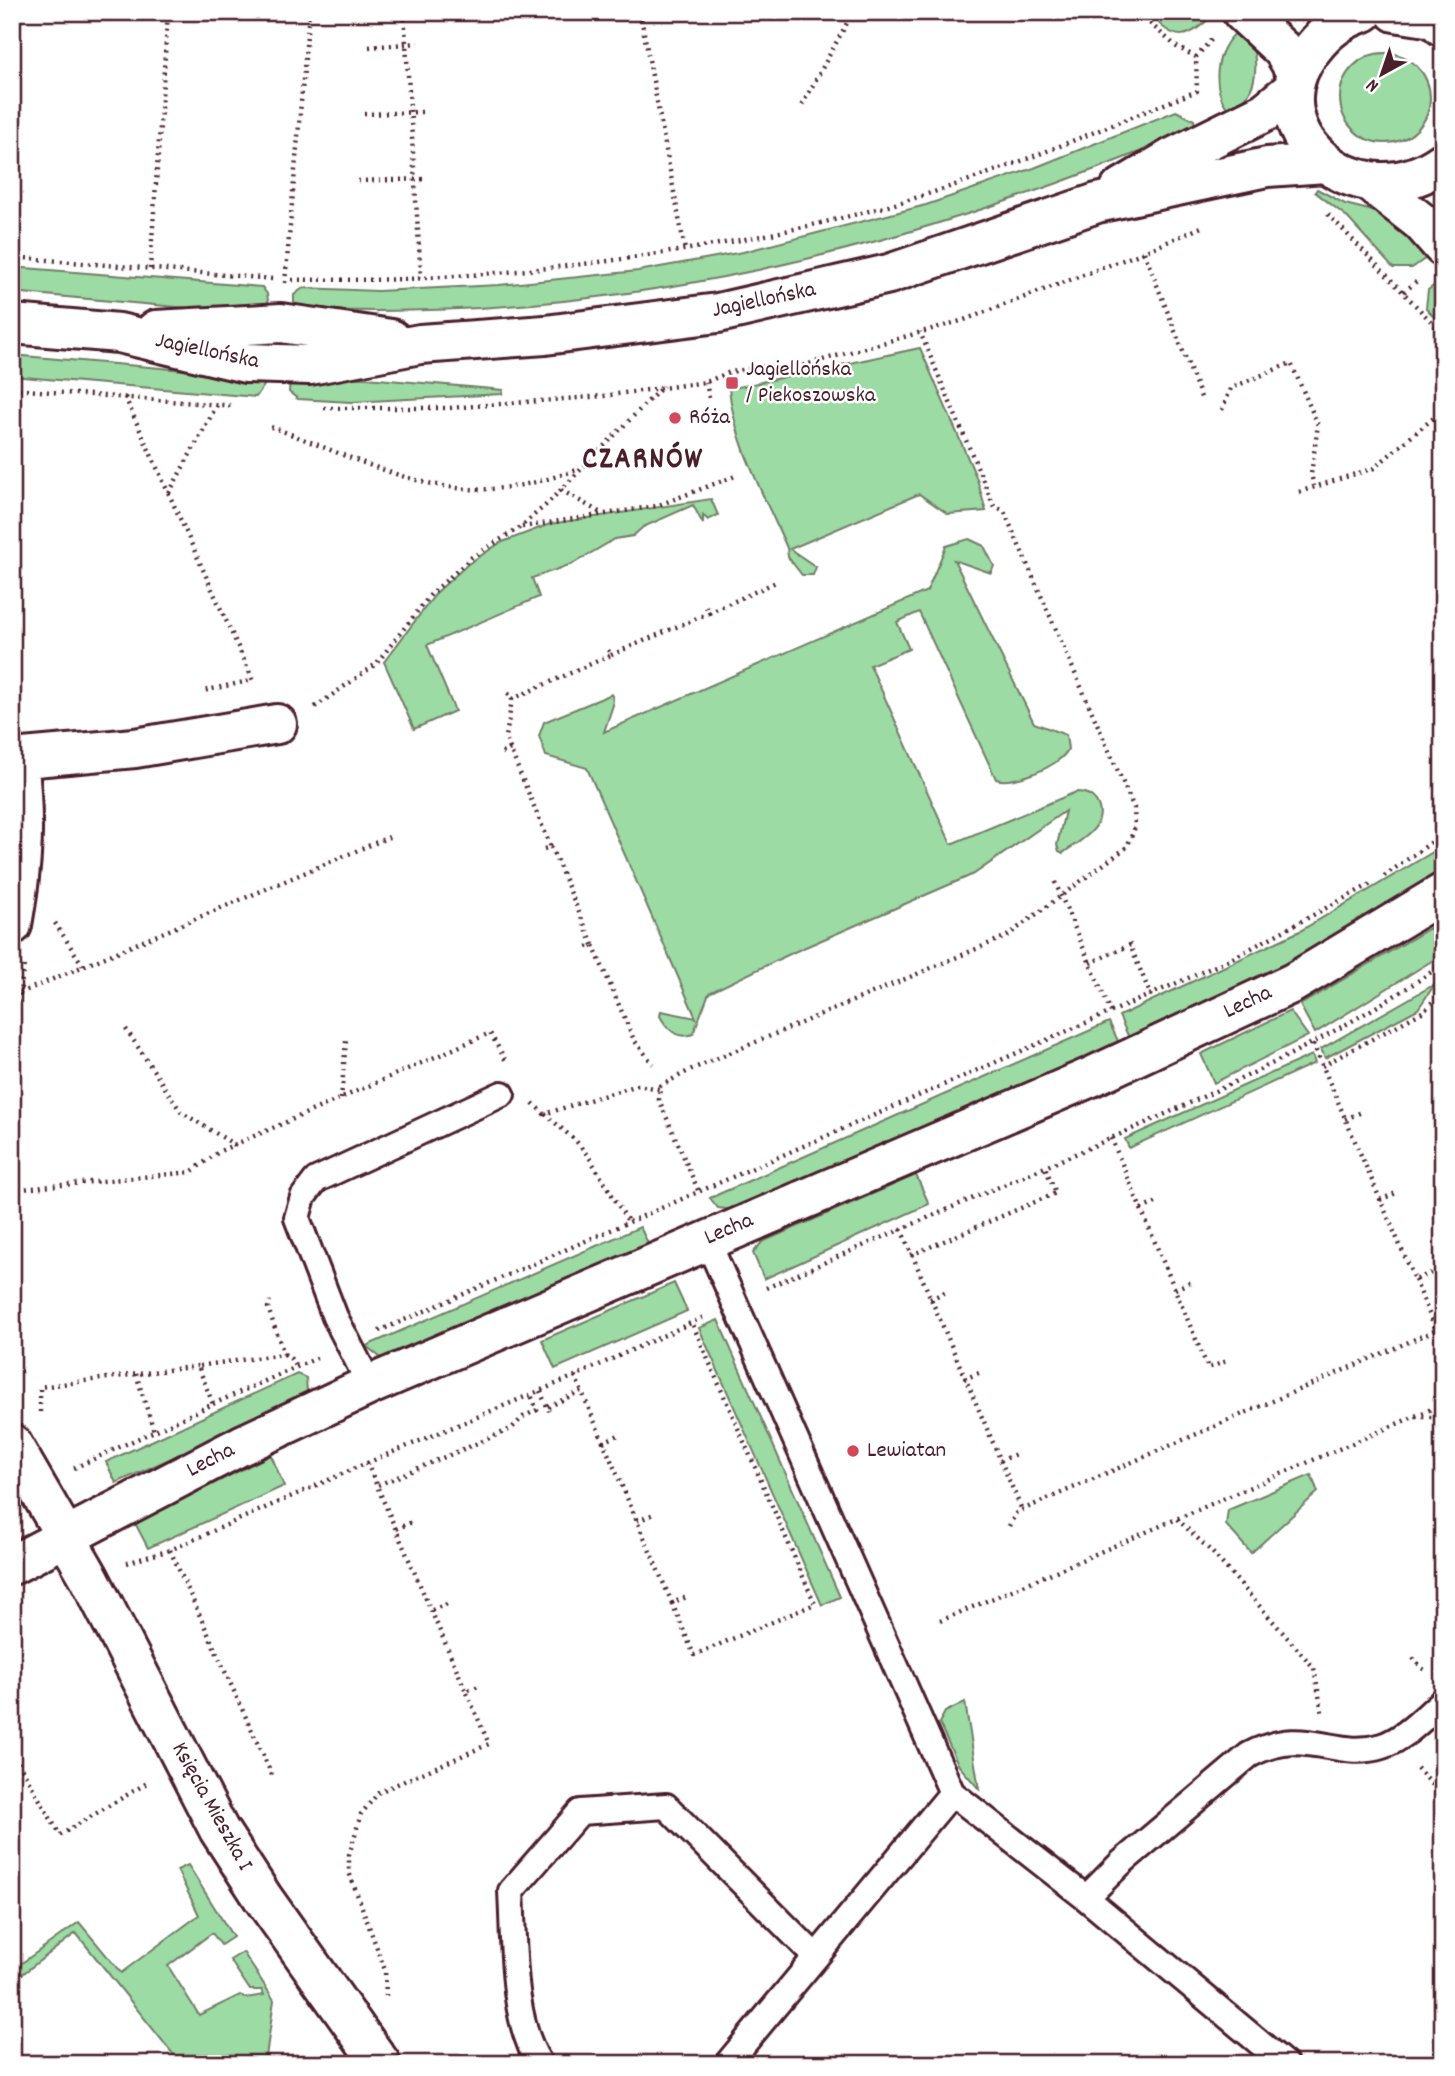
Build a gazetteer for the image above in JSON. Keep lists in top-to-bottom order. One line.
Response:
{"streets":{"street":["Jagiellońska","Lecha","Księcia Mieszka I"]},"crossings":[["Lecha","Księcia Mieszka I"]],"districts":["CZARNÓW"],"places":{"transit":["Jagiellońska / Piekoszowska"],"other":["Róża","Lewiatan"]},"north":"bottom left"}
